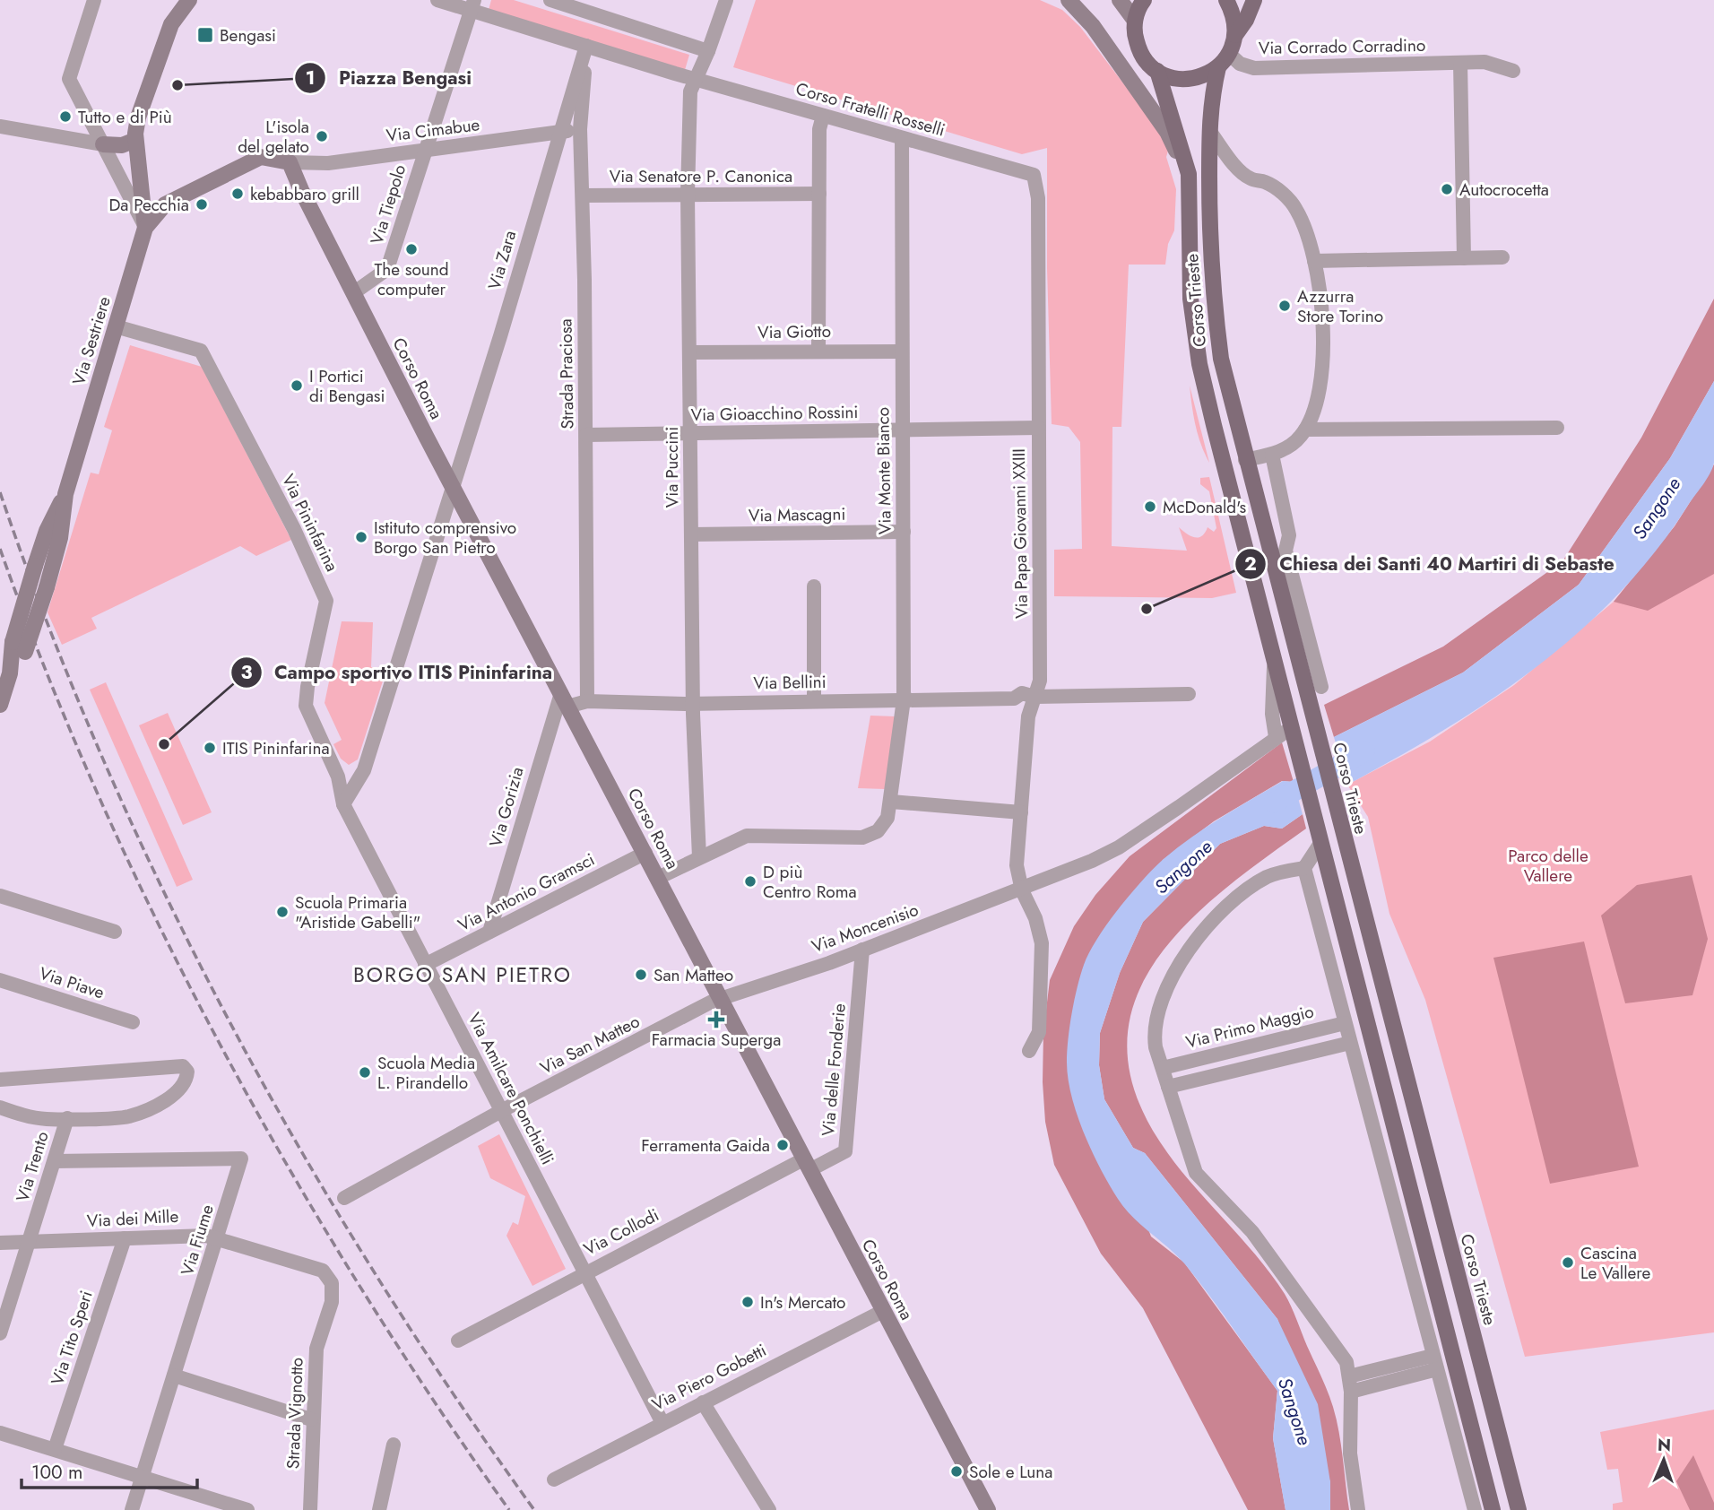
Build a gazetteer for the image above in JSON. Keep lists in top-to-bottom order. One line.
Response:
{"streets":{"main road":["Corso Trieste"],"street":["Via Corrado Corradino","Corso Fratelli Rosselli","Via Cimabue","Via Senatore P. Canonica","Via Tiepolo","Via Zara","Via Giotto","Via Sestriere","Strada Praciosa","Corso Roma","Via Gioacchino Rossini","Via Puccini","Via Monte Bianco","Via Mascagni","Via Pininfarina","Via Papa Giovanni XXIII","Via Bellini","Via Gorizia","Via Antonio Gramsci","Via Moncenisio","Via Piave","Via Primo Maggio","Via San Matteo","Via delle Fonderie","Via Amilcare Ponchielli","Via Trento","Via dei Mille","Via Collodi","Via Fiume","Via Tito Speri","Via Piero Gobetti","Strada Vignotto"]},"crossings":[["Corso Fratelli Rosselli","Via Puccini"],["Corso Fratelli Rosselli","Via Monte Bianco"],["Corso Fratelli Rosselli","Via Papa Giovanni XXIII"],["Via Cimabue","Via Tiepolo"],["Via Cimabue","Via Zara"],["Via Cimabue","Via Sestriere"],["Via Cimabue","Strada Praciosa"],["Via Cimabue","Corso Roma"],["Via Senatore P. Canonica","Strada Praciosa"],["Via Senatore P. Canonica","Via Puccini"],["Via Tiepolo","Corso Roma"],["Via Zara","Strada Praciosa"],["Via Zara","Corso Roma"],["Corso Trieste","Via Moncenisio"],["Via Giotto","Via Puccini"],["Via Giotto","Via Monte Bianco"],["Via Sestriere","Corso Roma"],["Via Sestriere","Via Pininfarina"],["Strada Praciosa","Via Gioacchino Rossini"],["Strada Praciosa","Via Bellini"],["Corso Roma","Via Monte Bianco"],["Corso Roma","Via Bellini"],["Corso Roma","Via Gorizia"],["Corso Roma","Via Antonio Gramsci"],["Corso Roma","Via Moncenisio"],["Corso Roma","Via San Matteo"],["Corso Roma","Via delle Fonderie"],["Corso Roma","Via Collodi"],["Corso Roma","Via Piero Gobetti"],["Via Gioacchino Rossini","Via Puccini"],["Via Gioacchino Rossini","Via Monte Bianco"],["Via Gioacchino Rossini","Via Papa Giovanni XXIII"],["Via Puccini","Via Monte Bianco"],["Via Puccini","Via Mascagni"],["Via Puccini","Via Bellini"],["Via Monte Bianco","Via Mascagni"],["Via Monte Bianco","Via Bellini"],["Via Pininfarina","Via Amilcare Ponchielli"],["Via Papa Giovanni XXIII","Via Bellini"],["Via Papa Giovanni XXIII","Via Moncenisio"],["Via Bellini","Via Gorizia"],["Via Gorizia","Via Antonio Gramsci"],["Via Antonio Gramsci","Via Amilcare Ponchielli"],["Via Moncenisio","Via San Matteo"],["Via Moncenisio","Via delle Fonderie"],["Via San Matteo","Via Amilcare Ponchielli"],["Via delle Fonderie","Via Collodi"],["Via Amilcare Ponchielli","Via Collodi"],["Via Amilcare Ponchielli","Via Piero Gobetti"],["Via Trento","Via dei Mille"],["Via Trento","Via Fiume"],["Via dei Mille","Via Fiume"],["Via dei Mille","Via Tito Speri"],["Via dei Mille","Strada Vignotto"]],"districts":["BORGO SAN PIETRO"],"water":["Sangone"],"parks":["Parco delle Vallere"],"places":{"transit":["Bengasi"],"other":["Piazza Bengasi","Tutto e di Più","L'isola del gelato","Autocrocetta","kebabbaro grill","Da Pecchia","The sound computer","Azzurra Store Torino","I Portici di Bengasi","McDonald's","Istituto comprensivo Borgo San Pietro","Chiesa dei Santi 40 Martiri di Sebaste","Campo sportivo ITIS Pininfarina","ITIS Pininfarina","D più Centro Roma","Scuola Primaria \"Aristide Gabelli\"","San Matteo","Scuola Media L. Pirandello","Ferramenta Gaida","Cascina Le Vallere","In's Mercato","Sole e Luna"],"health":["Farmacia Superga"]},"scale_bar":"100 m","north":"top"}
